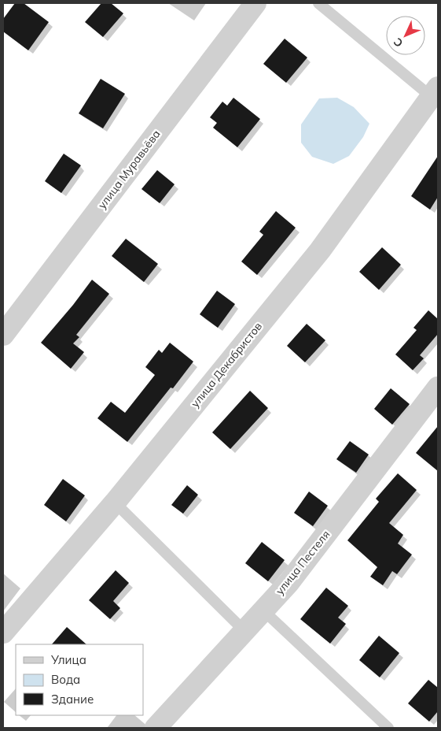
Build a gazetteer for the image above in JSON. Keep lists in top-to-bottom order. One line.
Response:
{"streets":{"street":["улица Муравьёва","улица Декабристов","улица Пестеля"]},"legend":["Улица","Вода","Здание"],"north":"bottom left"}
